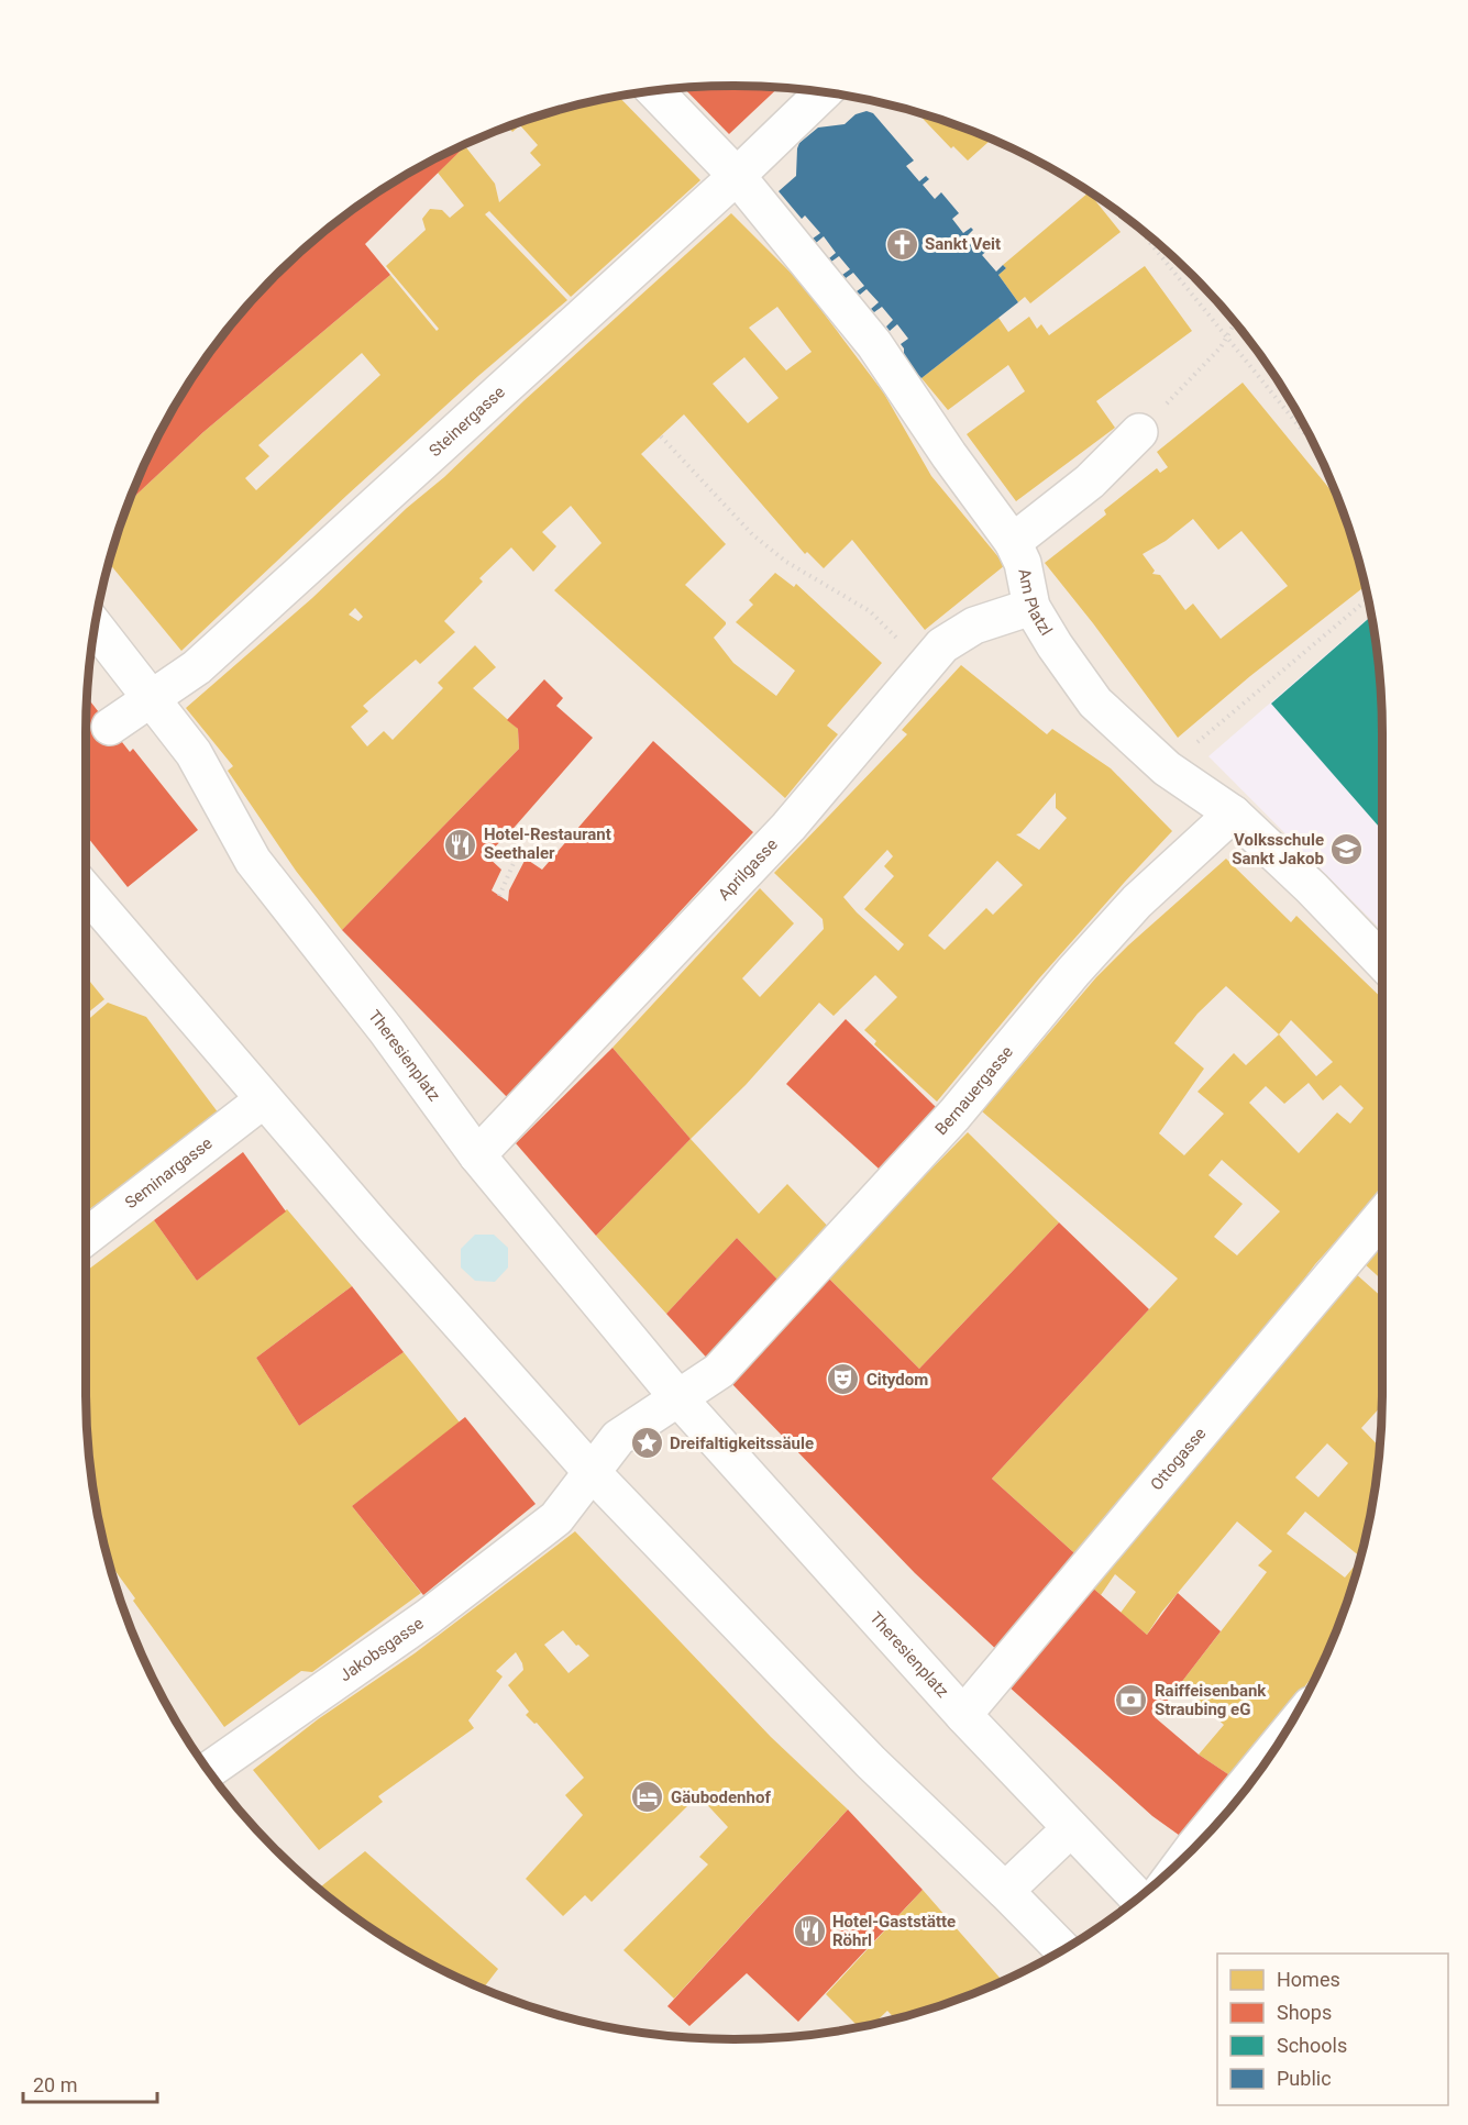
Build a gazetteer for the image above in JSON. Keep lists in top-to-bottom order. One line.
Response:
{"streets":{"street":["Steinergasse","Am Platzl","Aprilgasse","Theresienplatz","Bernauergasse","Seminargasse","Ottogasse","Jakobsgasse"]},"crossings":[["Steinergasse","Am Platzl"],["Steinergasse","Theresienplatz"],["Am Platzl","Aprilgasse"],["Am Platzl","Bernauergasse"],["Aprilgasse","Theresienplatz"],["Theresienplatz","Bernauergasse"],["Theresienplatz","Ottogasse"]],"places":{"church":["Sankt Veit"],"restaurant":["Hotel-Restaurant Seethaler","Hotel-Gaststätte Röhrl"],"school or university":["Volksschule Sankt Jakob"],"theatre":["Citydom"],"place":["Dreifaltigkeitssäule"],"bank":["Raiffeisenbank Straubing eG"],"hotel":["Gäubodenhof"]},"legend":["Homes","Shops","Schools","Public"],"scale_bar":"20 m"}
